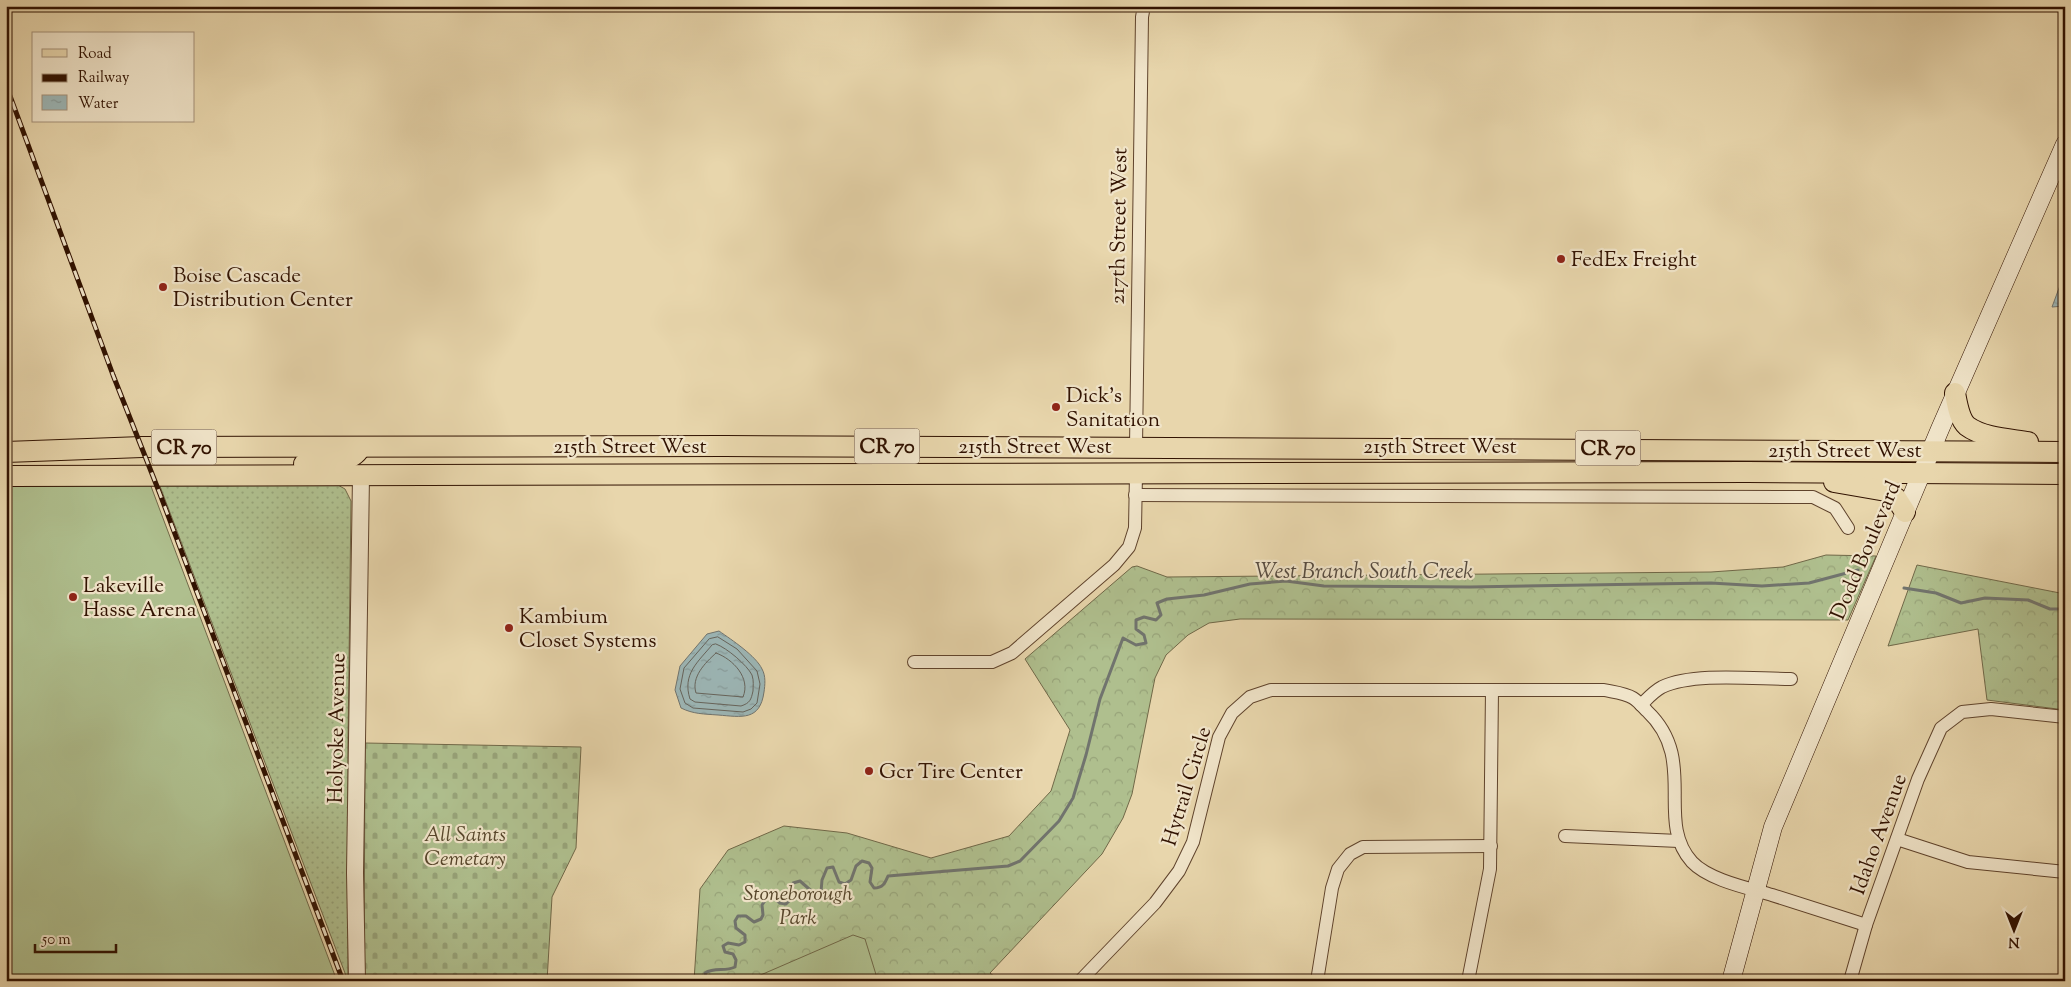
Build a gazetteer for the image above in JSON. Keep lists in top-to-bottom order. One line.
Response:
{"streets":{"main road":["215th Street West","CR 70","Dodd Boulevard"],"street":["217th Street West","Holyoke Avenue","Hytrail Circle","Idaho Avenue"]},"crossings":[["217th Street West","215th Street West"],["215th Street West","Dodd Boulevard"],["215th Street West","Holyoke Avenue"],["Dodd Boulevard","Hytrail Circle"],["Hytrail Circle","Idaho Avenue"]],"water":["West Branch South Creek"],"parks":["All Saints Cemetary","Stoneborough Park"],"places":["FedEx Freight","Boise Cascade Distribution Center","Dick's Sanitation","Lakeville Hasse Arena","Kambium Closet Systems","Gcr Tire Center"],"legend":["Road","Railway","Water"],"scale_bar":"50 m","north":"bottom"}
